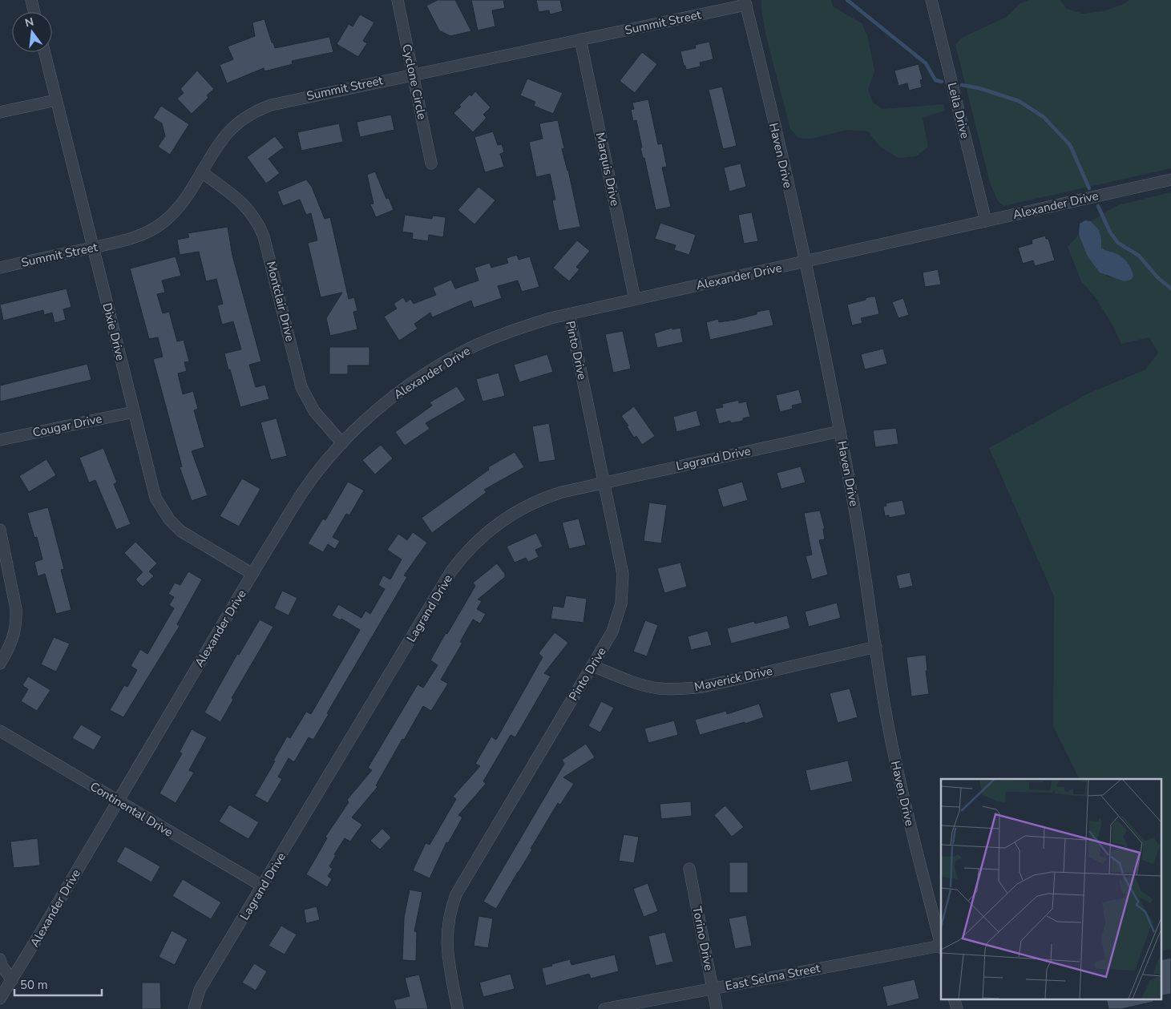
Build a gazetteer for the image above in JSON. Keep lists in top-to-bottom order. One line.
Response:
{"streets":{"street":["Summit Street","Cyclone Circle","Leila Drive","Haven Drive","Marquis Drive","Alexander Drive","Montclair Drive","Dixie Drive","Pinto Drive","Cougar Drive","Lagrand Drive","Maverick Drive","Continental Drive","Torino Drive","East Selma Street"]},"crossings":[["Summit Street","Cyclone Circle"],["Summit Street","Haven Drive"],["Summit Street","Marquis Drive"],["Summit Street","Montclair Drive"],["Summit Street","Dixie Drive"],["Leila Drive","Alexander Drive"],["Haven Drive","Alexander Drive"],["Haven Drive","Lagrand Drive"],["Haven Drive","Maverick Drive"],["Haven Drive","East Selma Street"],["Marquis Drive","Alexander Drive"],["Alexander Drive","Montclair Drive"],["Alexander Drive","Dixie Drive"],["Alexander Drive","Pinto Drive"],["Alexander Drive","Continental Drive"],["Dixie Drive","Cougar Drive"],["Pinto Drive","Lagrand Drive"],["Pinto Drive","Maverick Drive"],["Lagrand Drive","Continental Drive"],["Torino Drive","East Selma Street"]],"scale_bar":"50 m","north":"top"}
